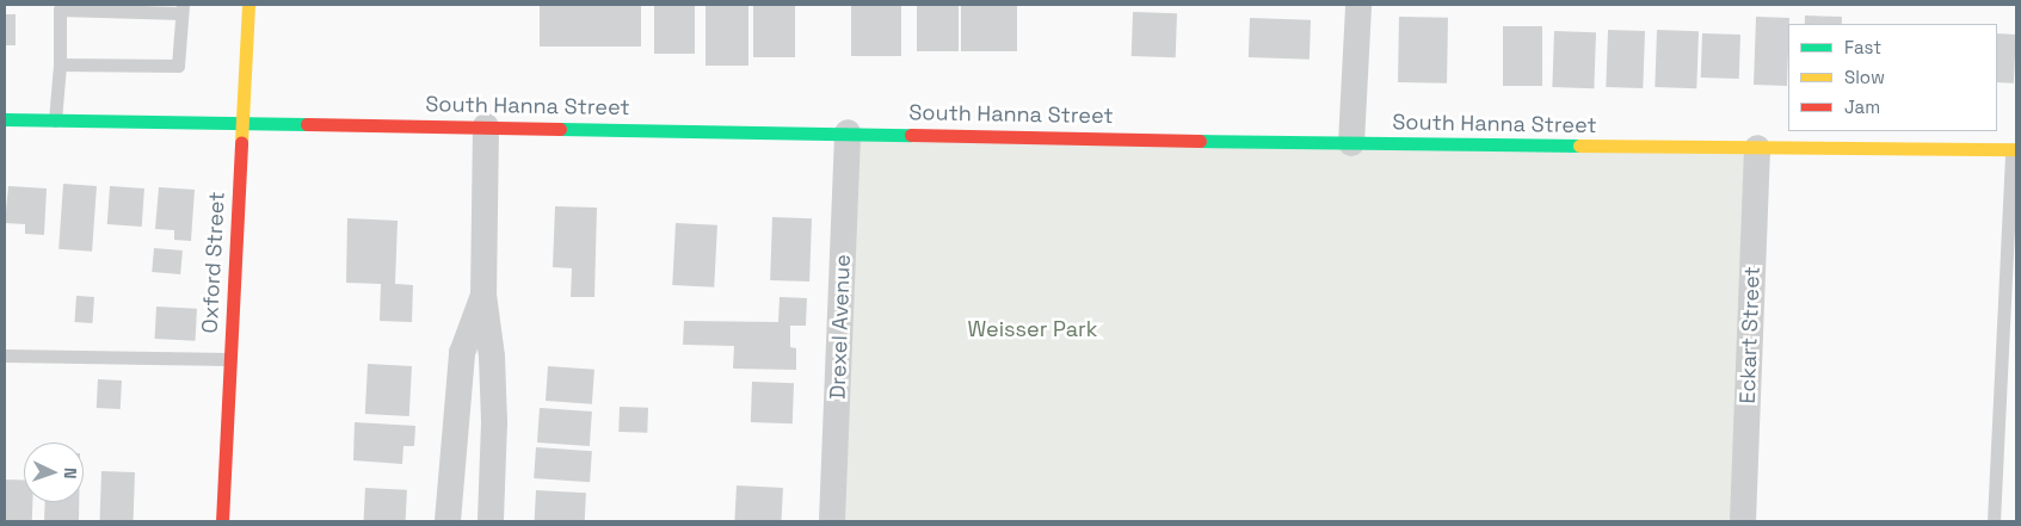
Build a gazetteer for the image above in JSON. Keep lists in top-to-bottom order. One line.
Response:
{"streets":{"street":["South Hanna Street","Oxford Street","Drexel Avenue","Eckart Street"]},"crossings":[["South Hanna Street","Oxford Street"],["South Hanna Street","Drexel Avenue"],["South Hanna Street","Eckart Street"]],"parks":["Weisser Park"],"legend":["Fast","Slow","Jam"],"north":"right"}
